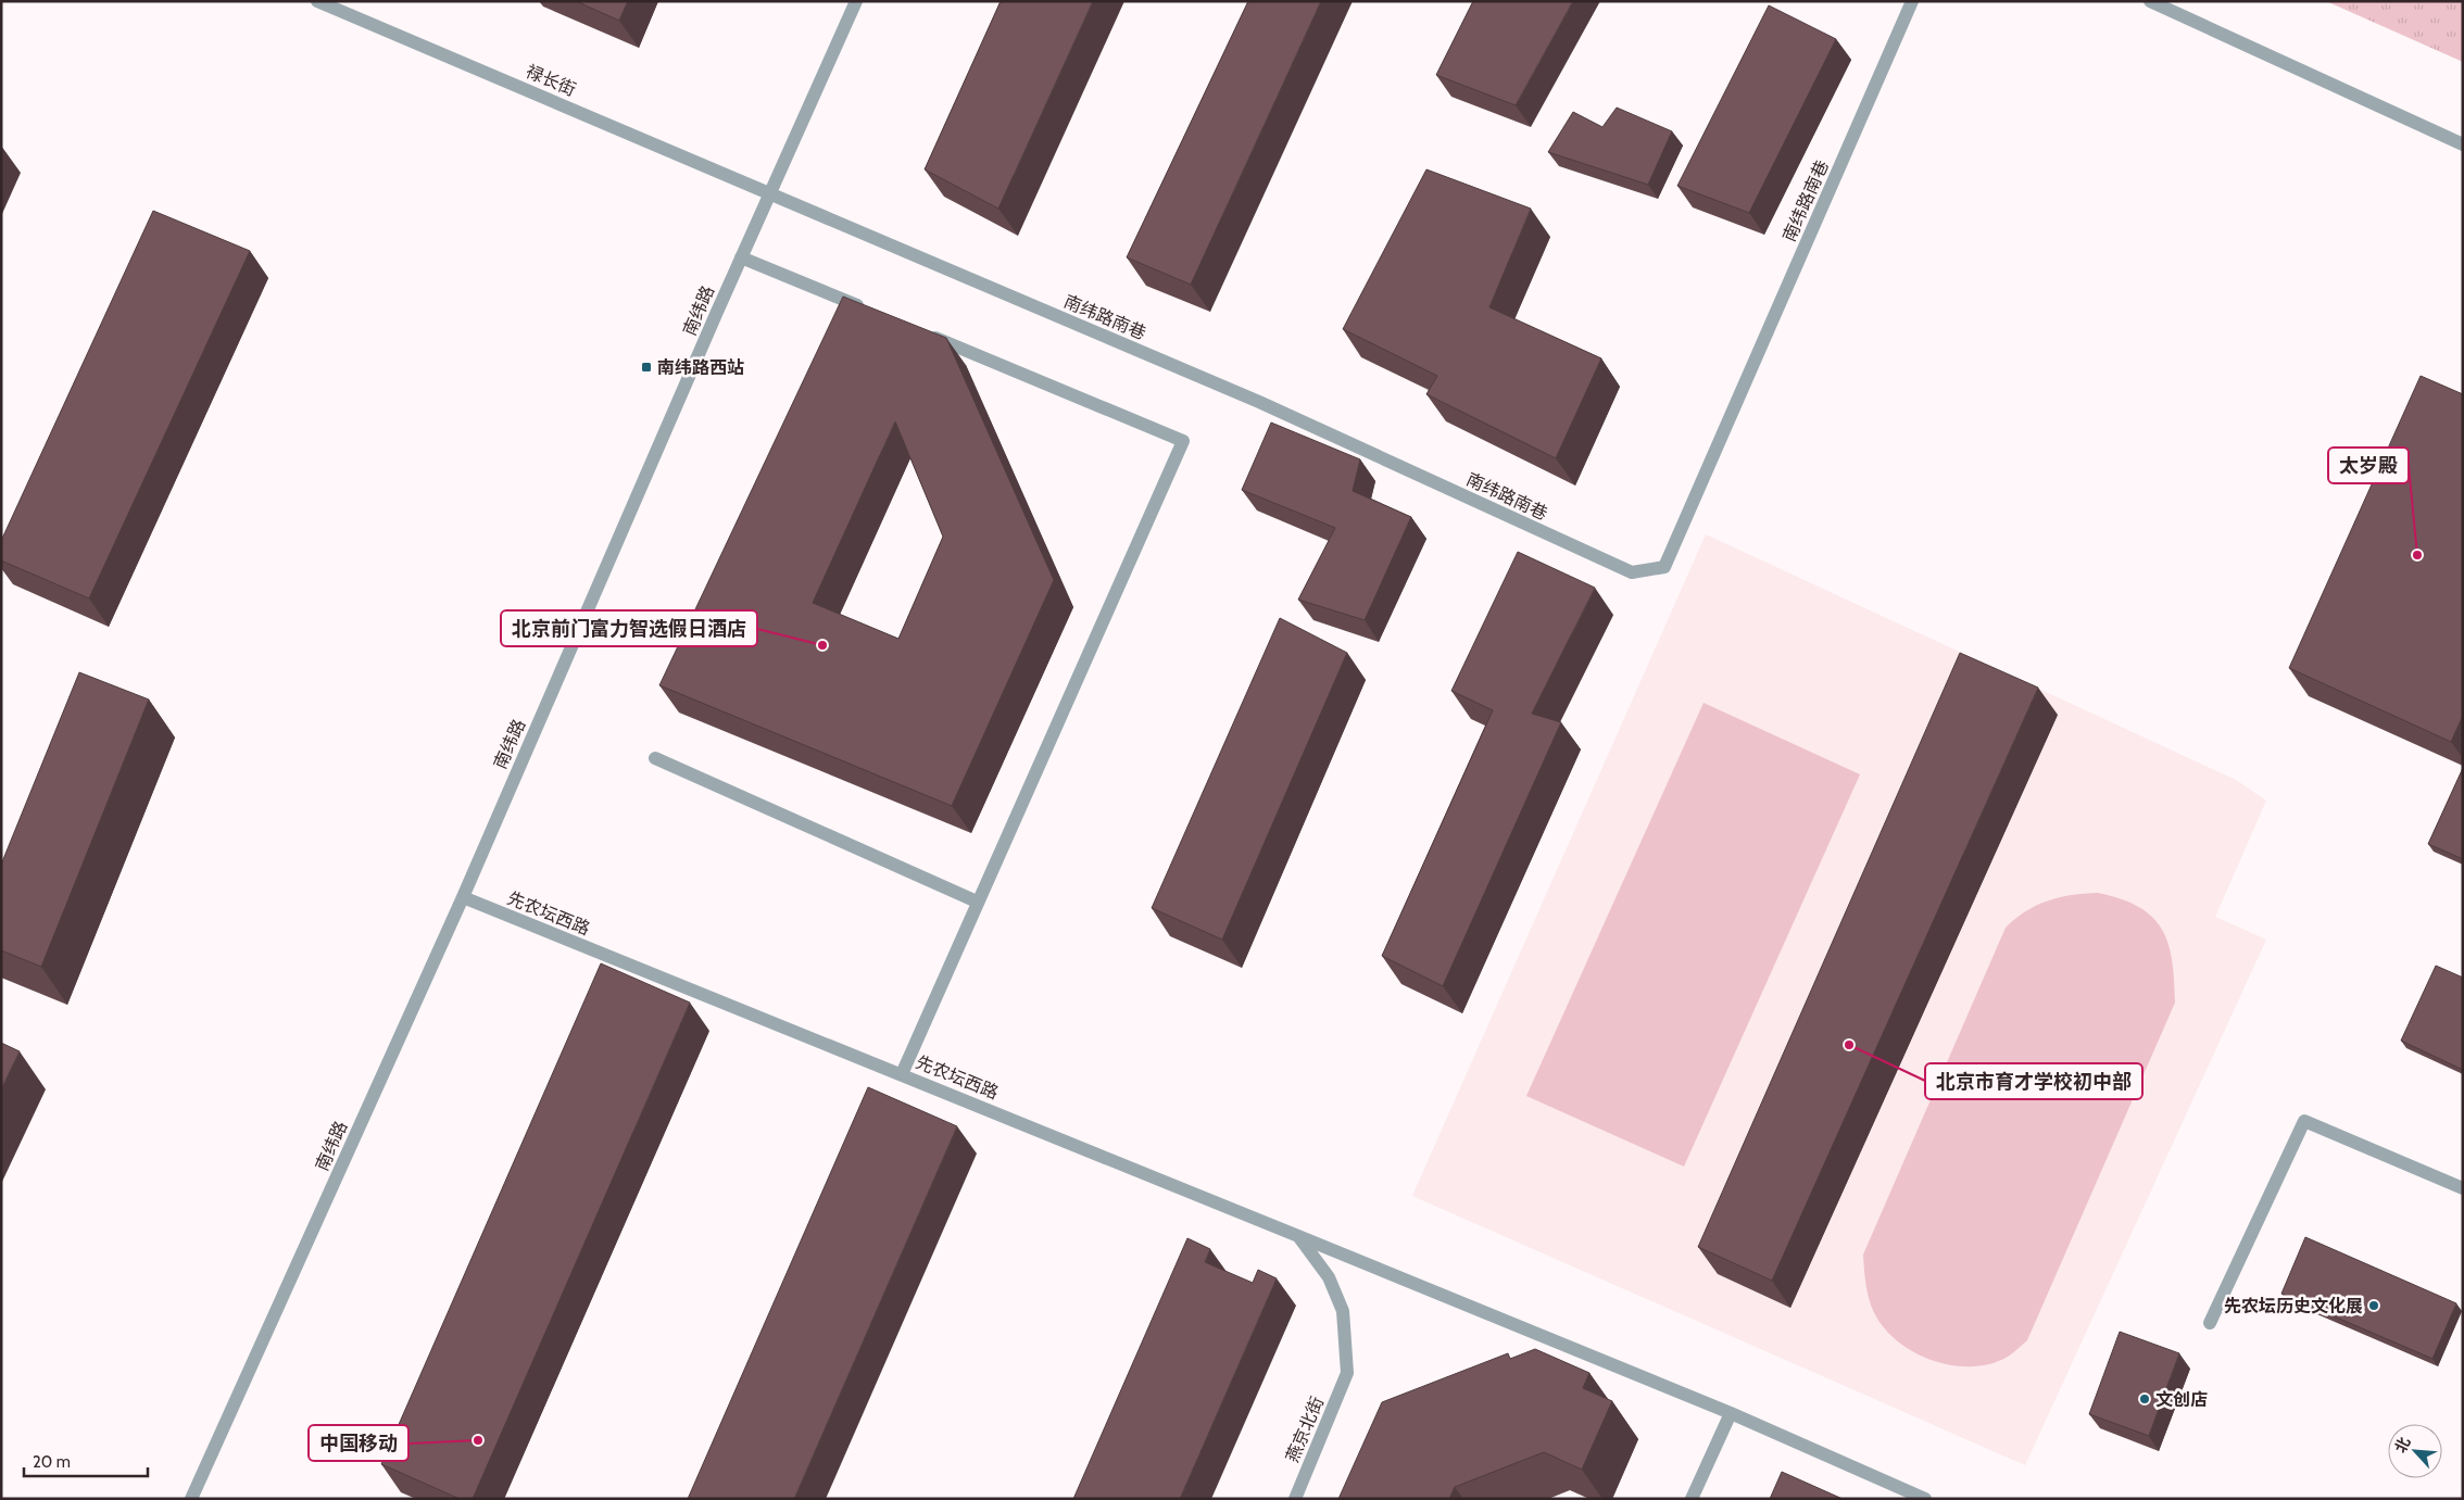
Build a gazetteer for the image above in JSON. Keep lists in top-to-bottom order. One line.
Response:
{"streets":{"street":["禄长街","南纬路南巷","南纬路","先农坛西路","燕京北街"]},"crossings":[["禄长街","南纬路南巷"],["禄长街","南纬路"],["南纬路南巷","南纬路"],["南纬路","先农坛西路"],["先农坛西路","燕京北街"]],"places":{"transit":["南纬路西站"],"other":["太岁殿","北京前门富力智选假日酒店","北京市育才学校初中部","先农坛历史文化展","文创店","中国移动"]},"scale_bar":"20 m","north":"top left"}
